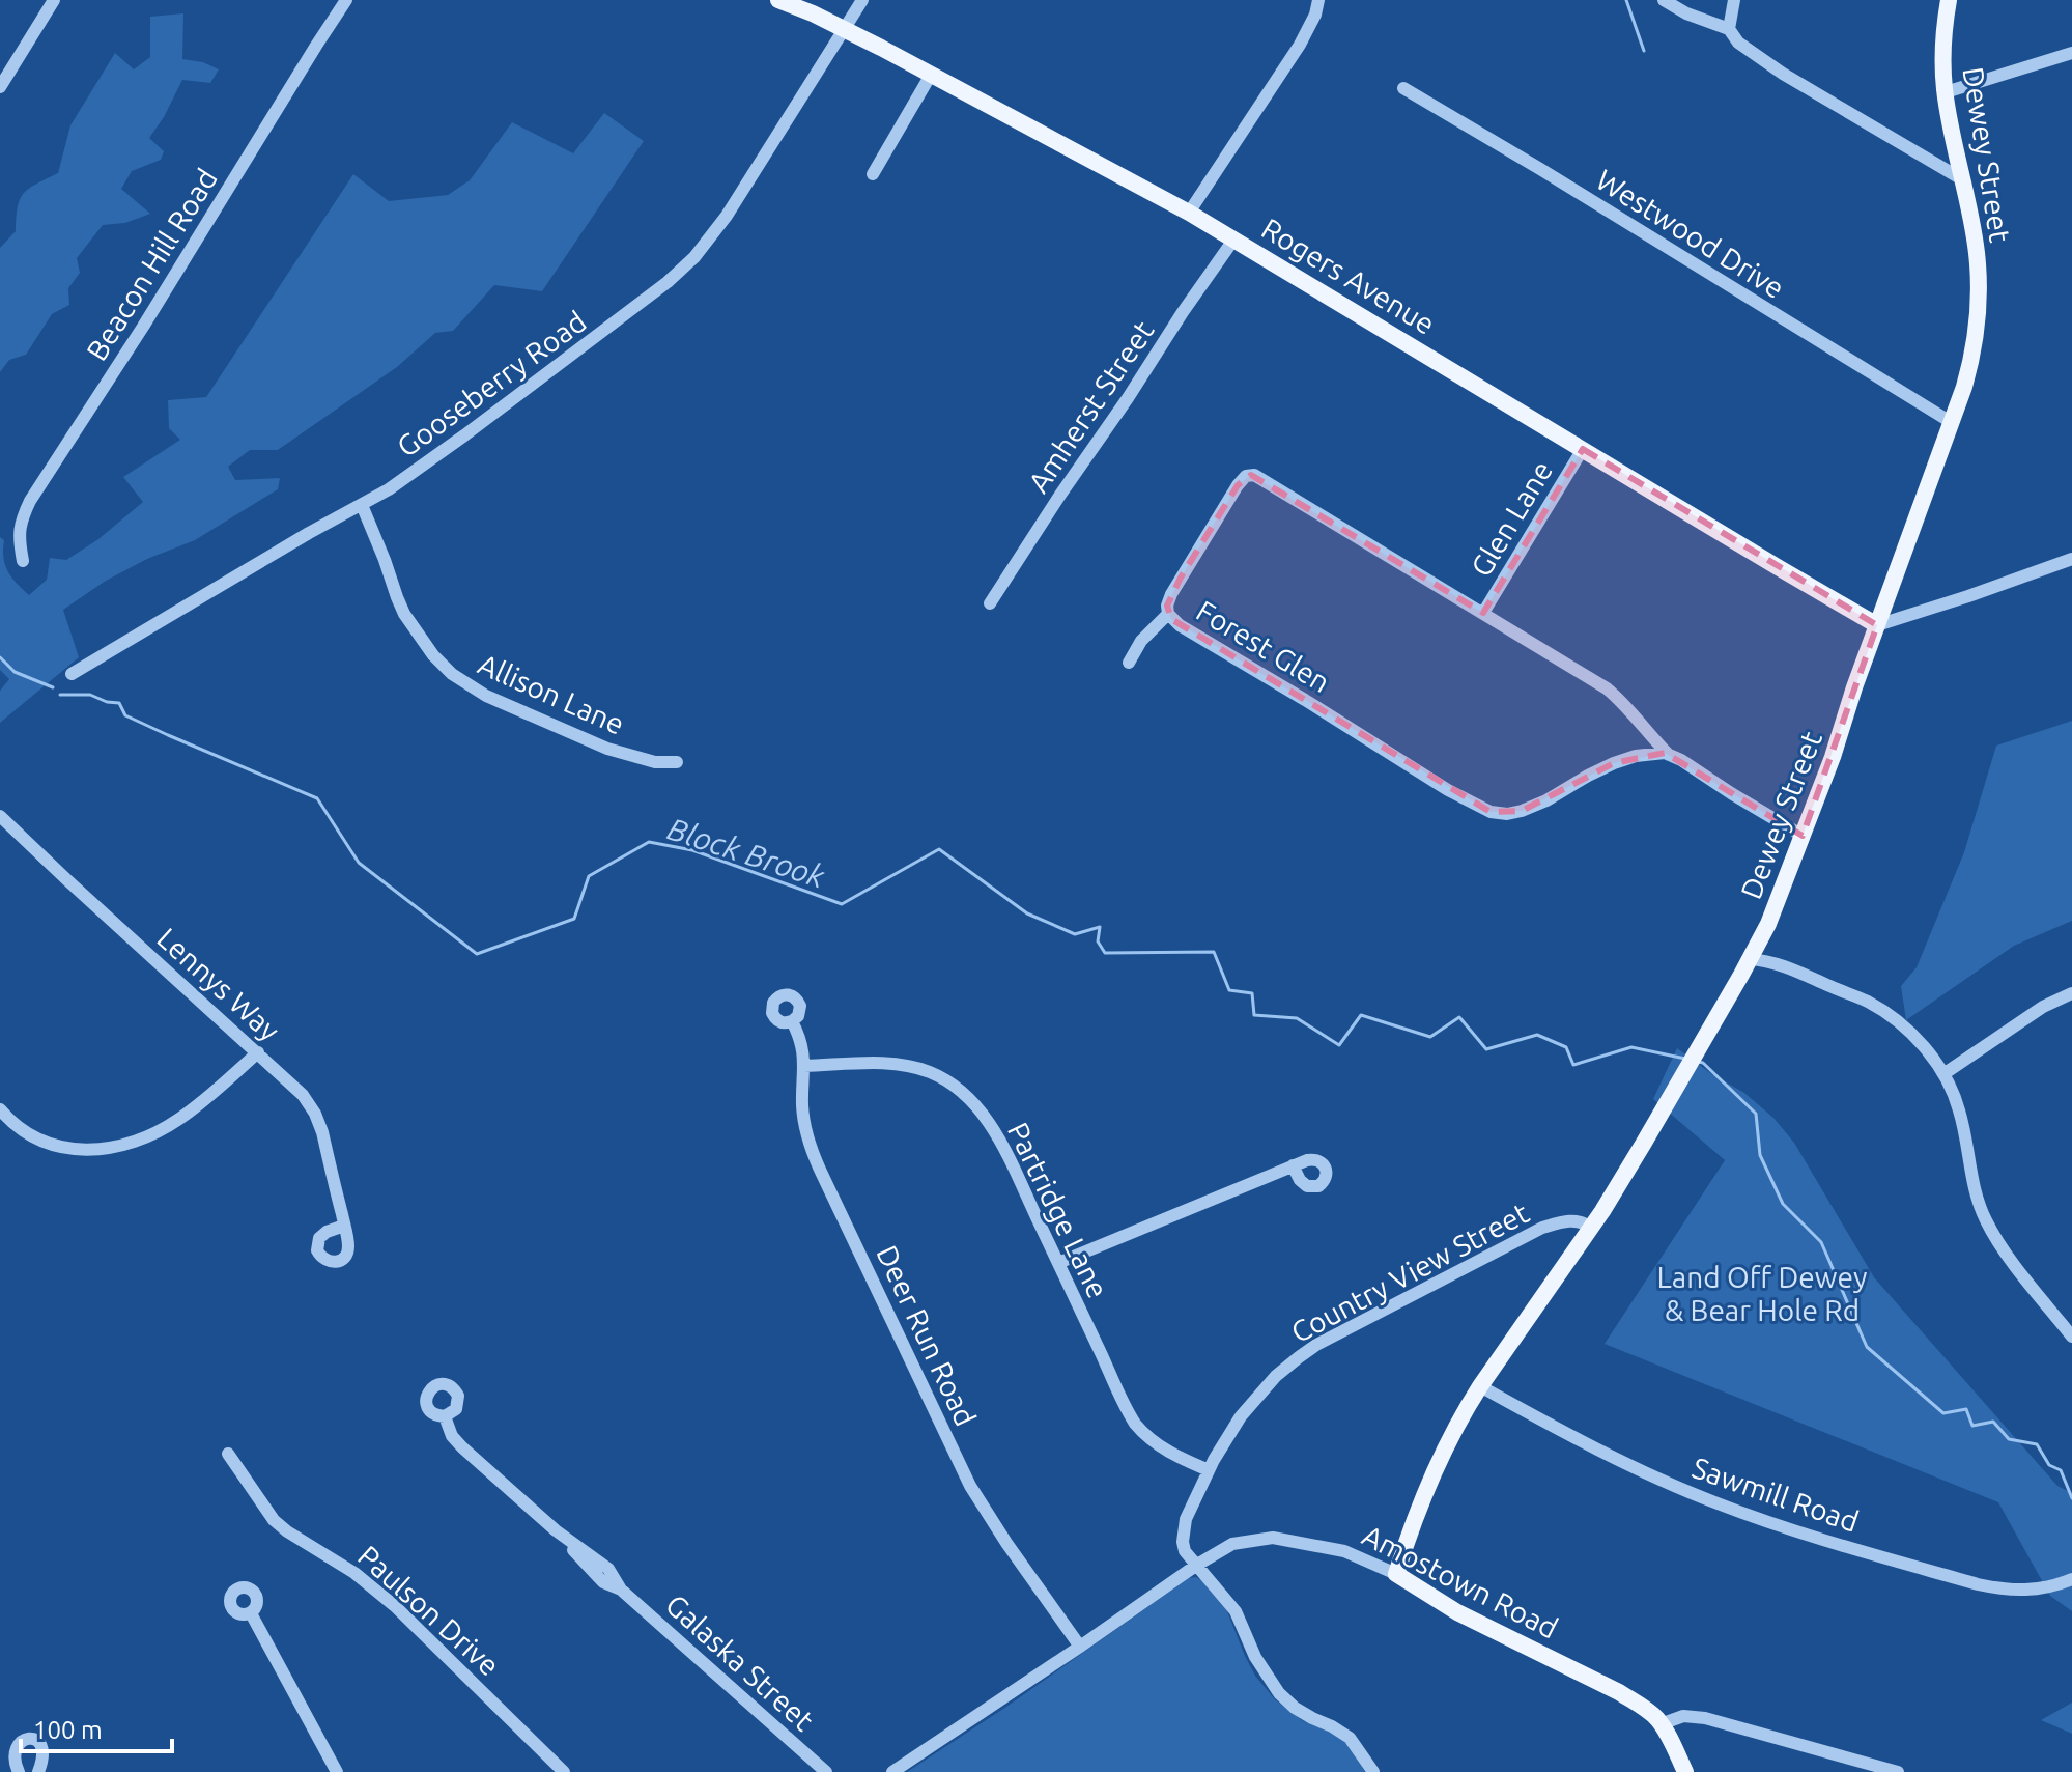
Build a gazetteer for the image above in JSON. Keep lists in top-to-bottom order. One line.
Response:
{"streets":{"main road":["Dewey Street","Rogers Avenue","Amostown Road"],"street":["Westwood Drive","Beacon Hill Road","Gooseberry Road","Amherst Street","Glen Lane","Forest Glen","Allison Lane","Lennys Way","Partridge Lane","Country View Street","Deer Run Road","Sawmill Road","Paulson Drive","Galaska Street"]},"crossings":[["Dewey Street","Westwood Drive"],["Dewey Street","Rogers Avenue"],["Dewey Street","Forest Glen"],["Dewey Street","Country View Street"],["Dewey Street","Sawmill Road"],["Dewey Street","Amostown Road"],["Rogers Avenue","Gooseberry Road"],["Rogers Avenue","Amherst Street"],["Rogers Avenue","Glen Lane"],["Gooseberry Road","Allison Lane"],["Glen Lane","Forest Glen"],["Partridge Lane","Country View Street"],["Partridge Lane","Deer Run Road"],["Country View Street","Amostown Road"],["Deer Run Road","Amostown Road"]],"water":["Block Brook"],"parks":["Land Off Dewey & Bear Hole Rd"],"scale_bar":"100 m"}
